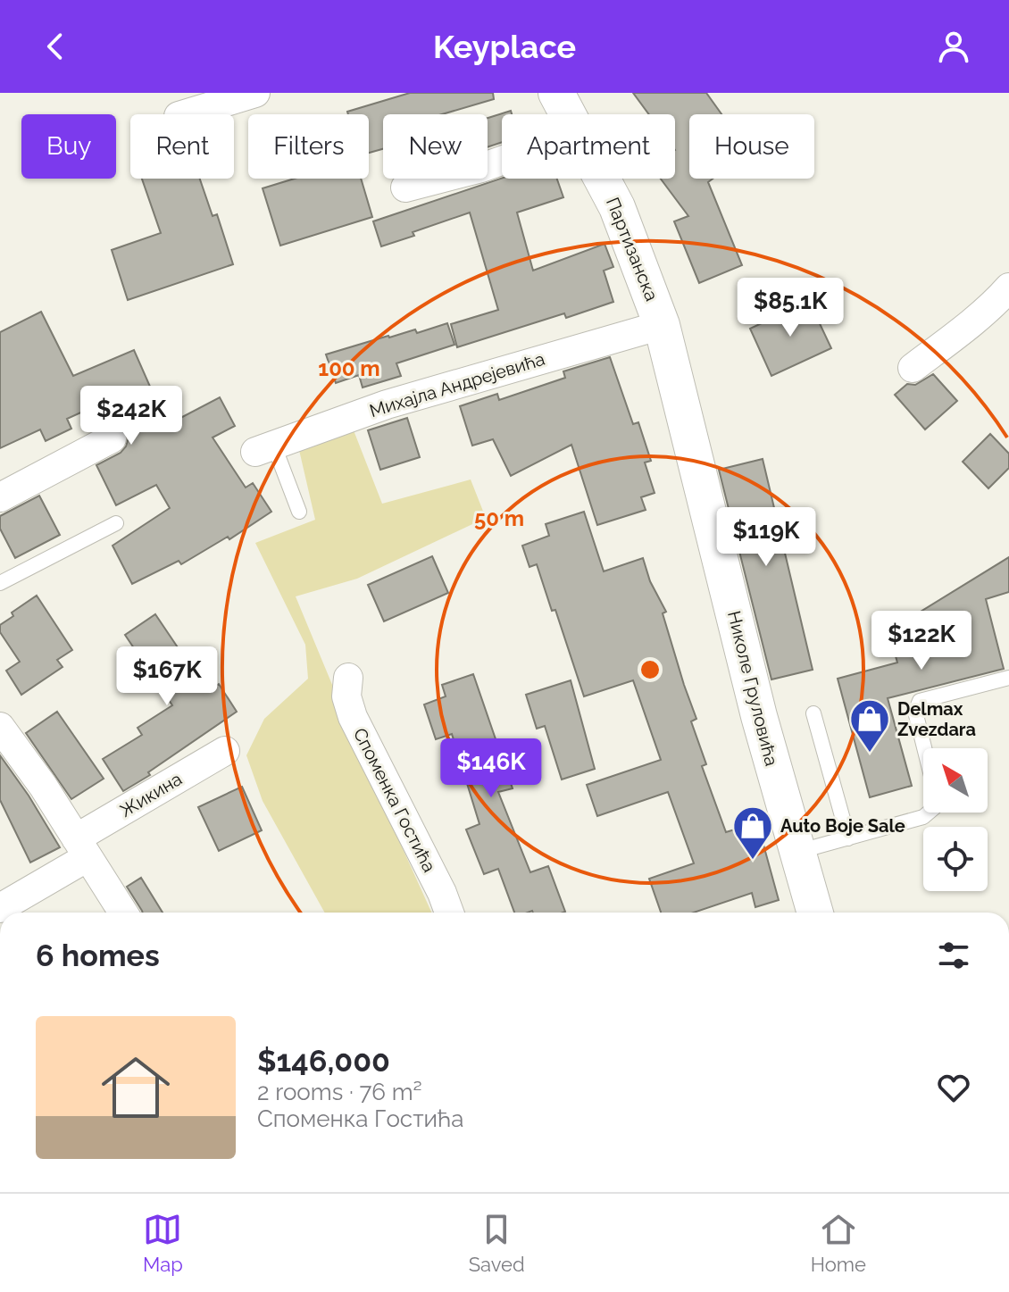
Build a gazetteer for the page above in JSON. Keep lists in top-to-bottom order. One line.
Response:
{"streets":{"street":["Партизанска","Михајла Андрејевића","Николе Груловића","Жикина","Споменка Гостића"]},"crossings":[["Партизанска","Михајла Андрејевића"],["Партизанска","Николе Груловића"]],"places":{"shop":["Delmax Zvezdara","Auto Boje Sale"]},"north":"top left","page":{"header":"Keyplace","chip":["Buy","Rent","Filters","New","Apartment","House"],"price":["$85.1K","$242K","$119K","$122K","$167K","$146K"],"heading":"6 homes","list":[{"name":"$146,000","note":"2 rooms · 76 m² · Споменка Гостића"}],"tabs":["Map","Saved","Home"]},"rings":["100 m","50 m"]}
